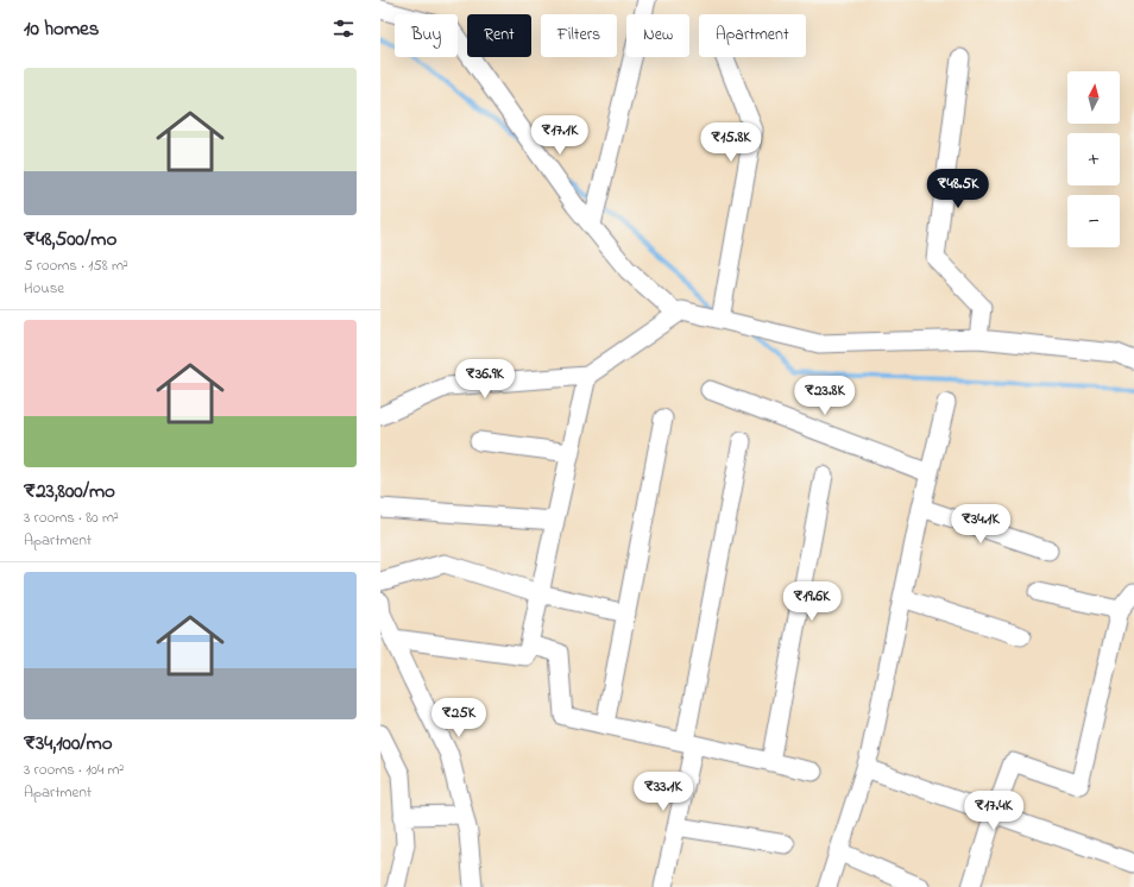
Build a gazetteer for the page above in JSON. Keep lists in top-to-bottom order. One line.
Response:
{"north":"top","page":{"heading":"10 homes","chip":["Buy","Rent","Filters","New","Apartment"],"list":[{"name":"₹48,500/mo","note":"5 rooms · 158 m² · House"},{"name":"₹23,800/mo","note":"3 rooms · 80 m² · Apartment"},{"name":"₹34,100/mo","note":"3 rooms · 104 m² · Apartment"}],"map_buttons":["+","−"],"price":["₹17.1K","₹15.8K","₹48.5K","₹36.9K","₹23.8K","₹34.1K","₹19.6K","₹25K","₹33.1K","₹17.4K"]}}
